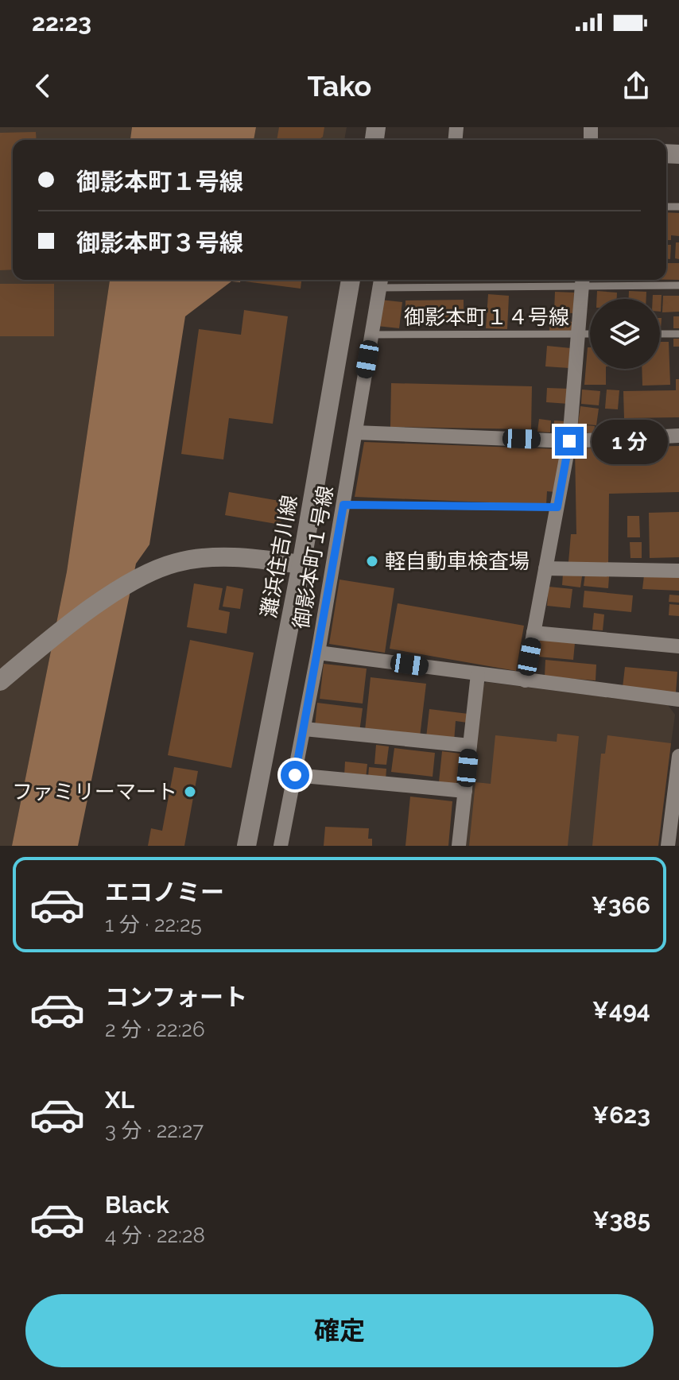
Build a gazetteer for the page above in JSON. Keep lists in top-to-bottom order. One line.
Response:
{"streets":{"street":["灘浜住吉川線","御影本町１号線"],"lane":["御影本町１４号線"]},"crossings":[["御影本町１４号線","御影本町１号線"]],"places":["軽自動車検査場","ファミリーマート"],"page":{"status":"22:23","header":"Tako","banner":["御影本町１号線","御影本町３号線"],"bubble":"1 分","list":[{"name":"エコノミー","note":"1 分 · 22:25","value":"¥366"},{"name":"コンフォート","note":"2 分 · 22:26","value":"¥494"},{"name":"XL","note":"3 分 · 22:27","value":"¥623"},{"name":"Black","note":"4 分 · 22:28","value":"¥385"}],"buttons":"確定"}}
